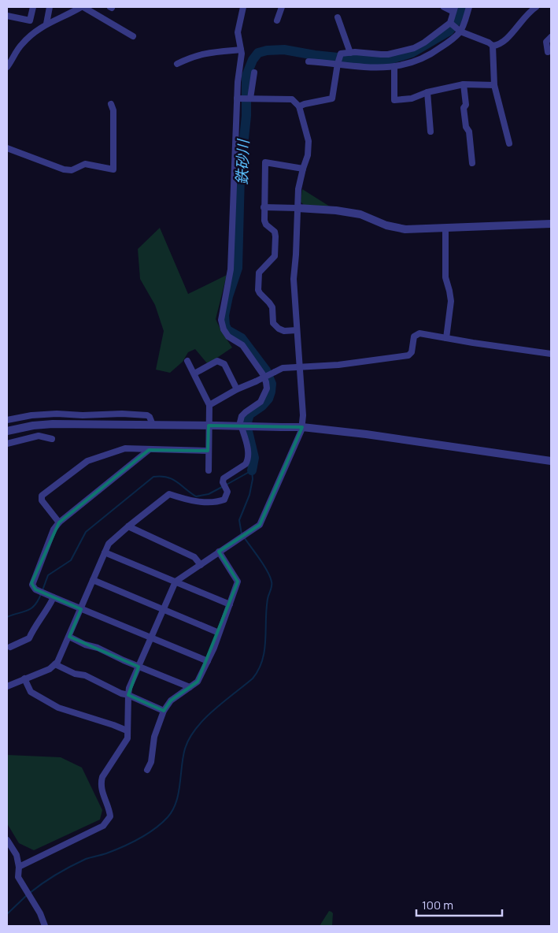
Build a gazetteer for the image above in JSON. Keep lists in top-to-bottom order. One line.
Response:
{"water":["鉄砂川"],"scale_bar":"100 m"}
